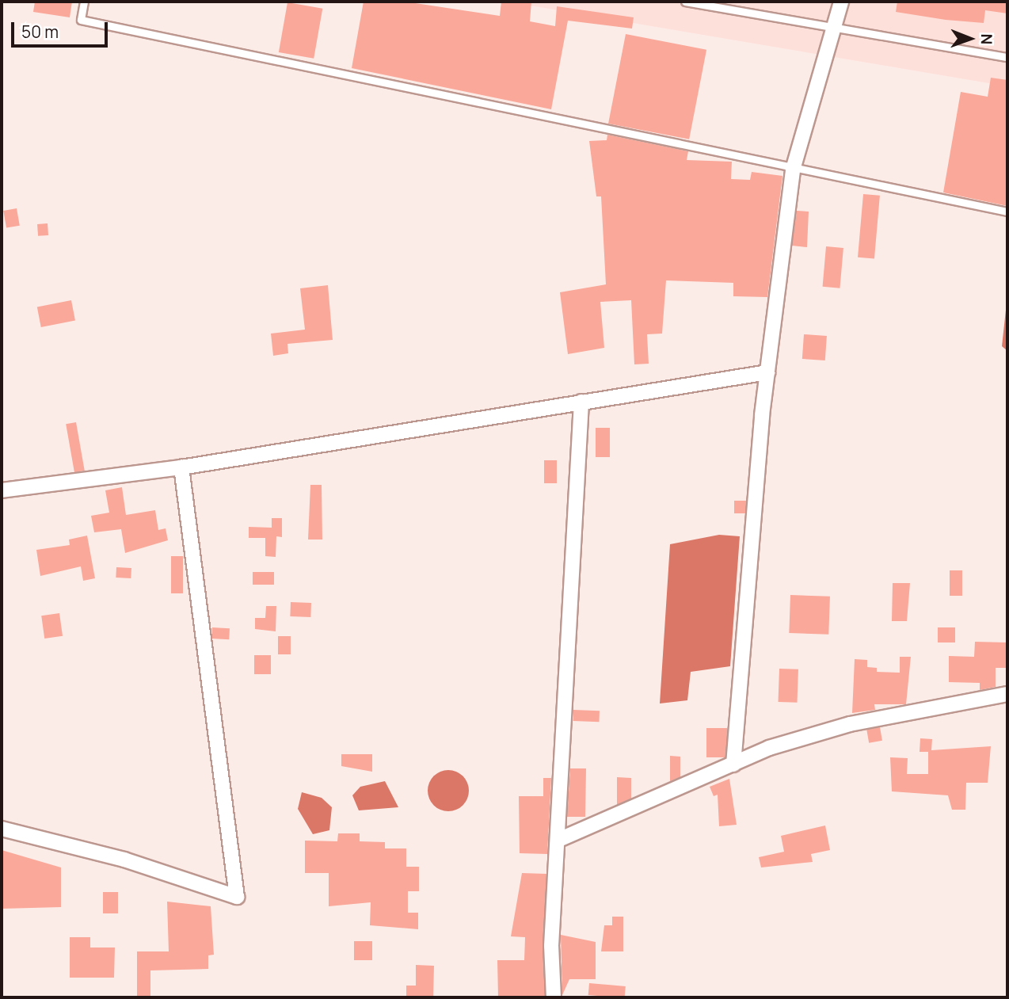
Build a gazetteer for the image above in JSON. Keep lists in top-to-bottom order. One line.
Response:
{"scale_bar":"50 m","north":"right"}
